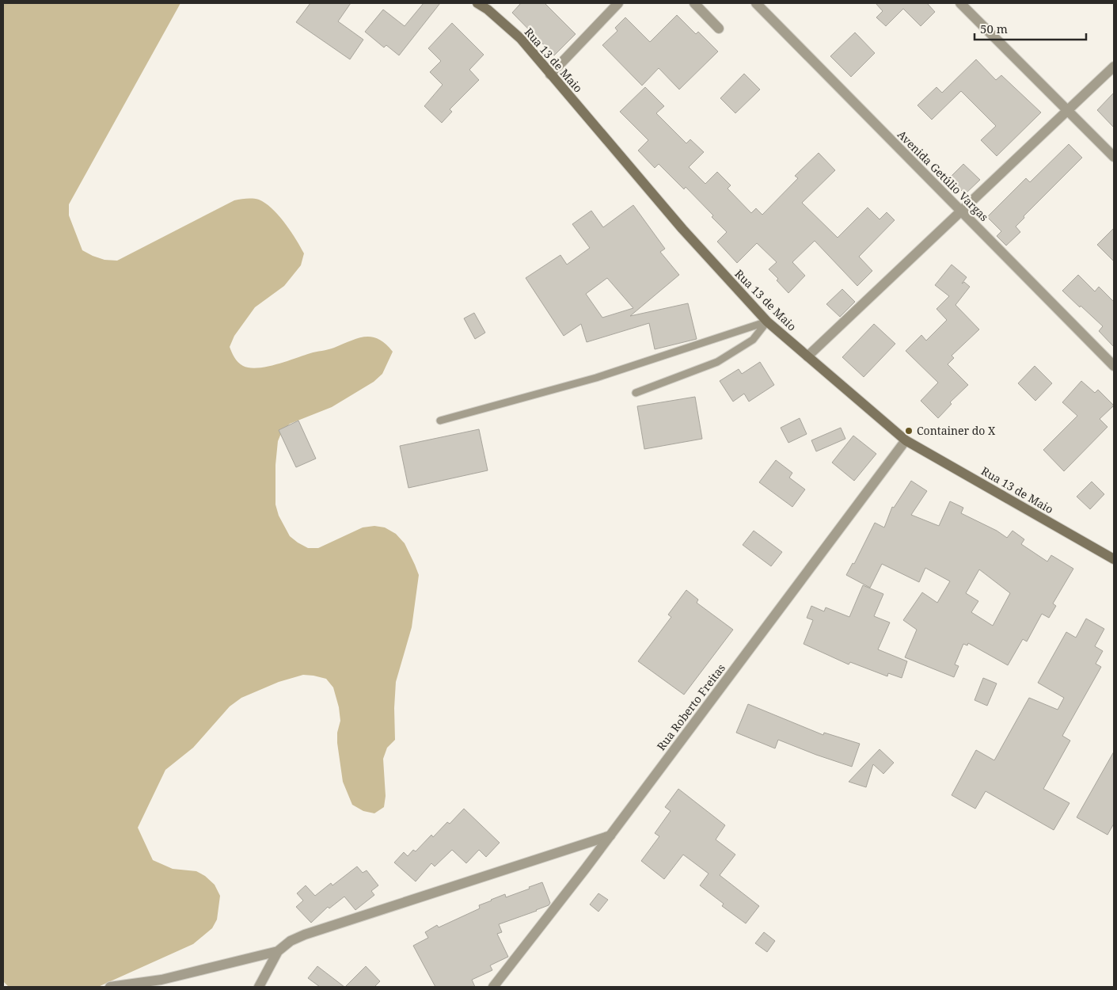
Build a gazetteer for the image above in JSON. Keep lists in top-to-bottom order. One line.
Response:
{"streets":{"main road":["Rua 13 de Maio"],"street":["Avenida Getúlio Vargas","Rua Roberto Freitas"]},"crossings":[["Rua 13 de Maio","Rua Roberto Freitas"]],"places":["Container do X"],"scale_bar":"50 m"}
